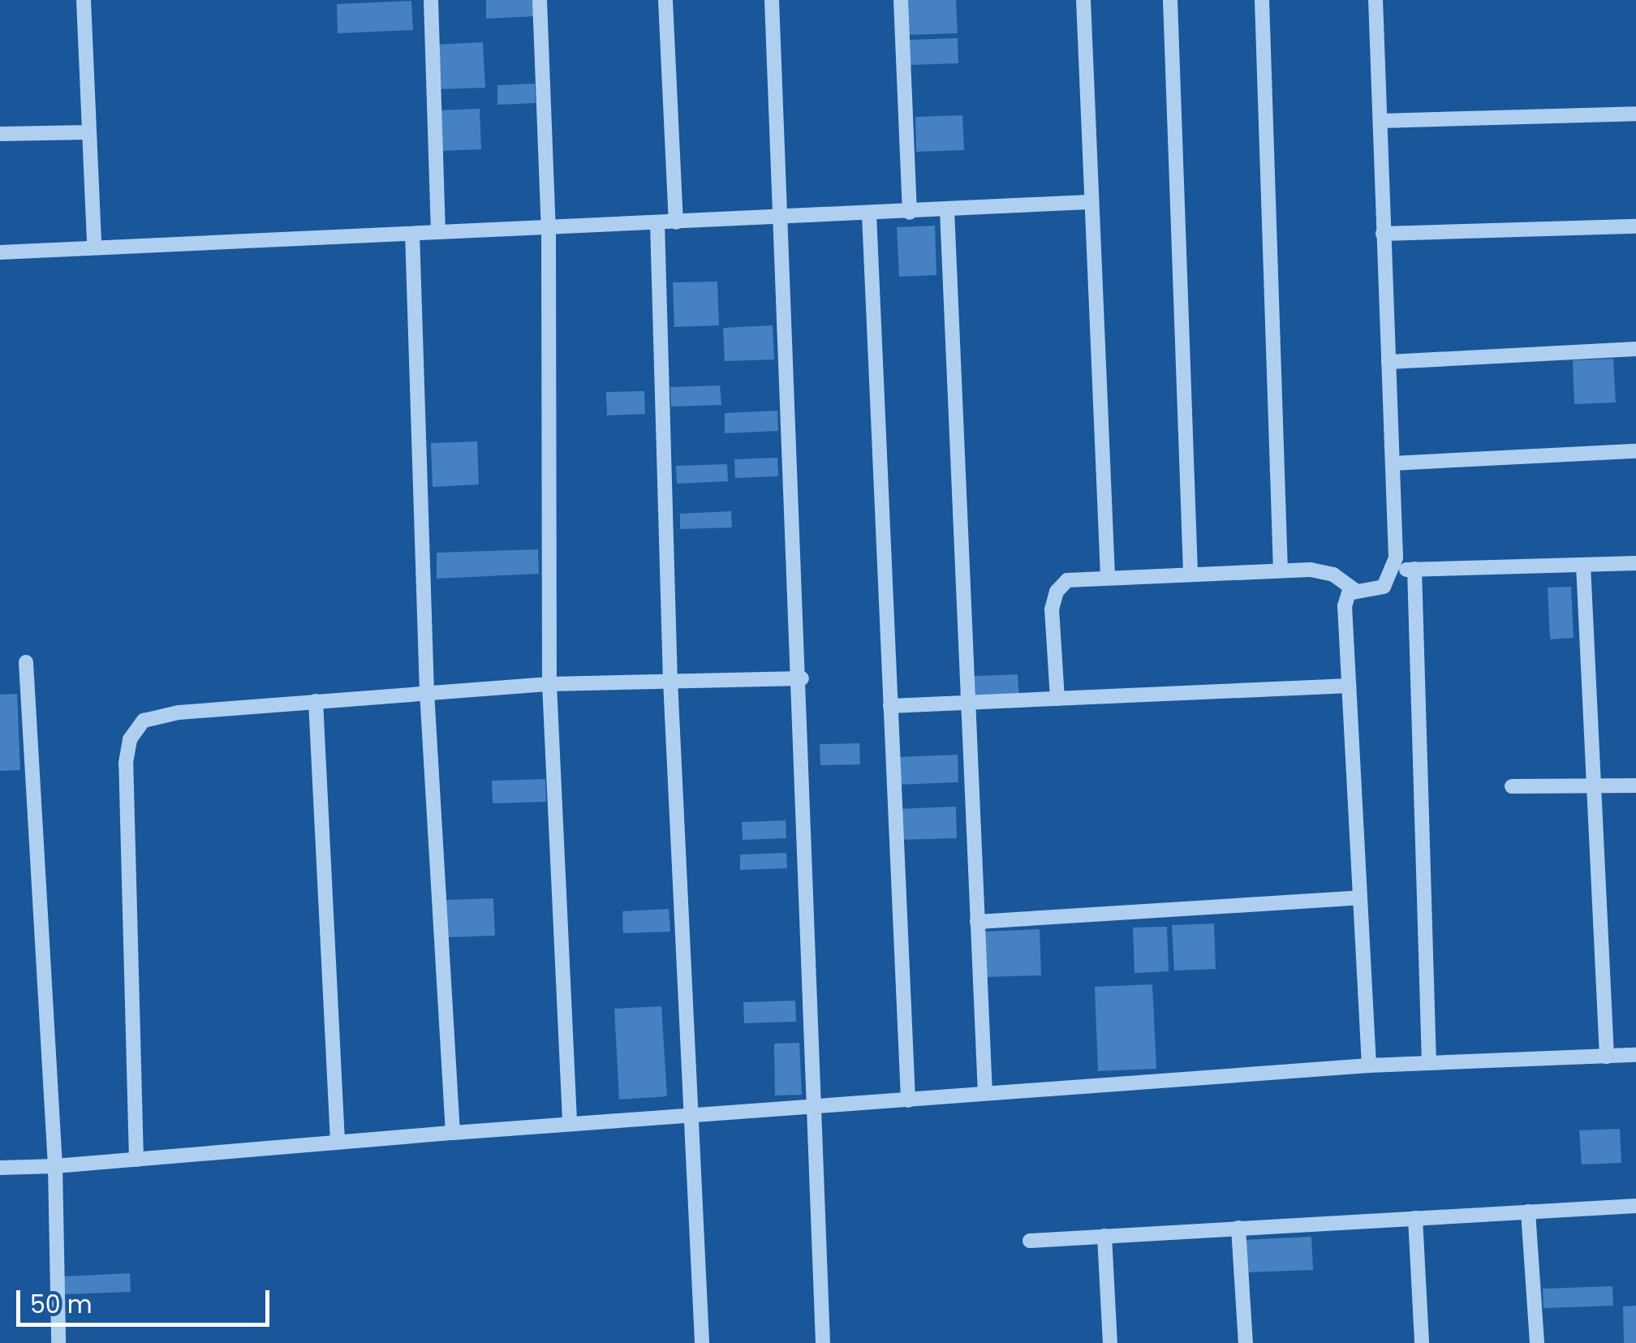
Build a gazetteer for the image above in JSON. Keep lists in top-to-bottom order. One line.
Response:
{"scale_bar":"50 m"}
